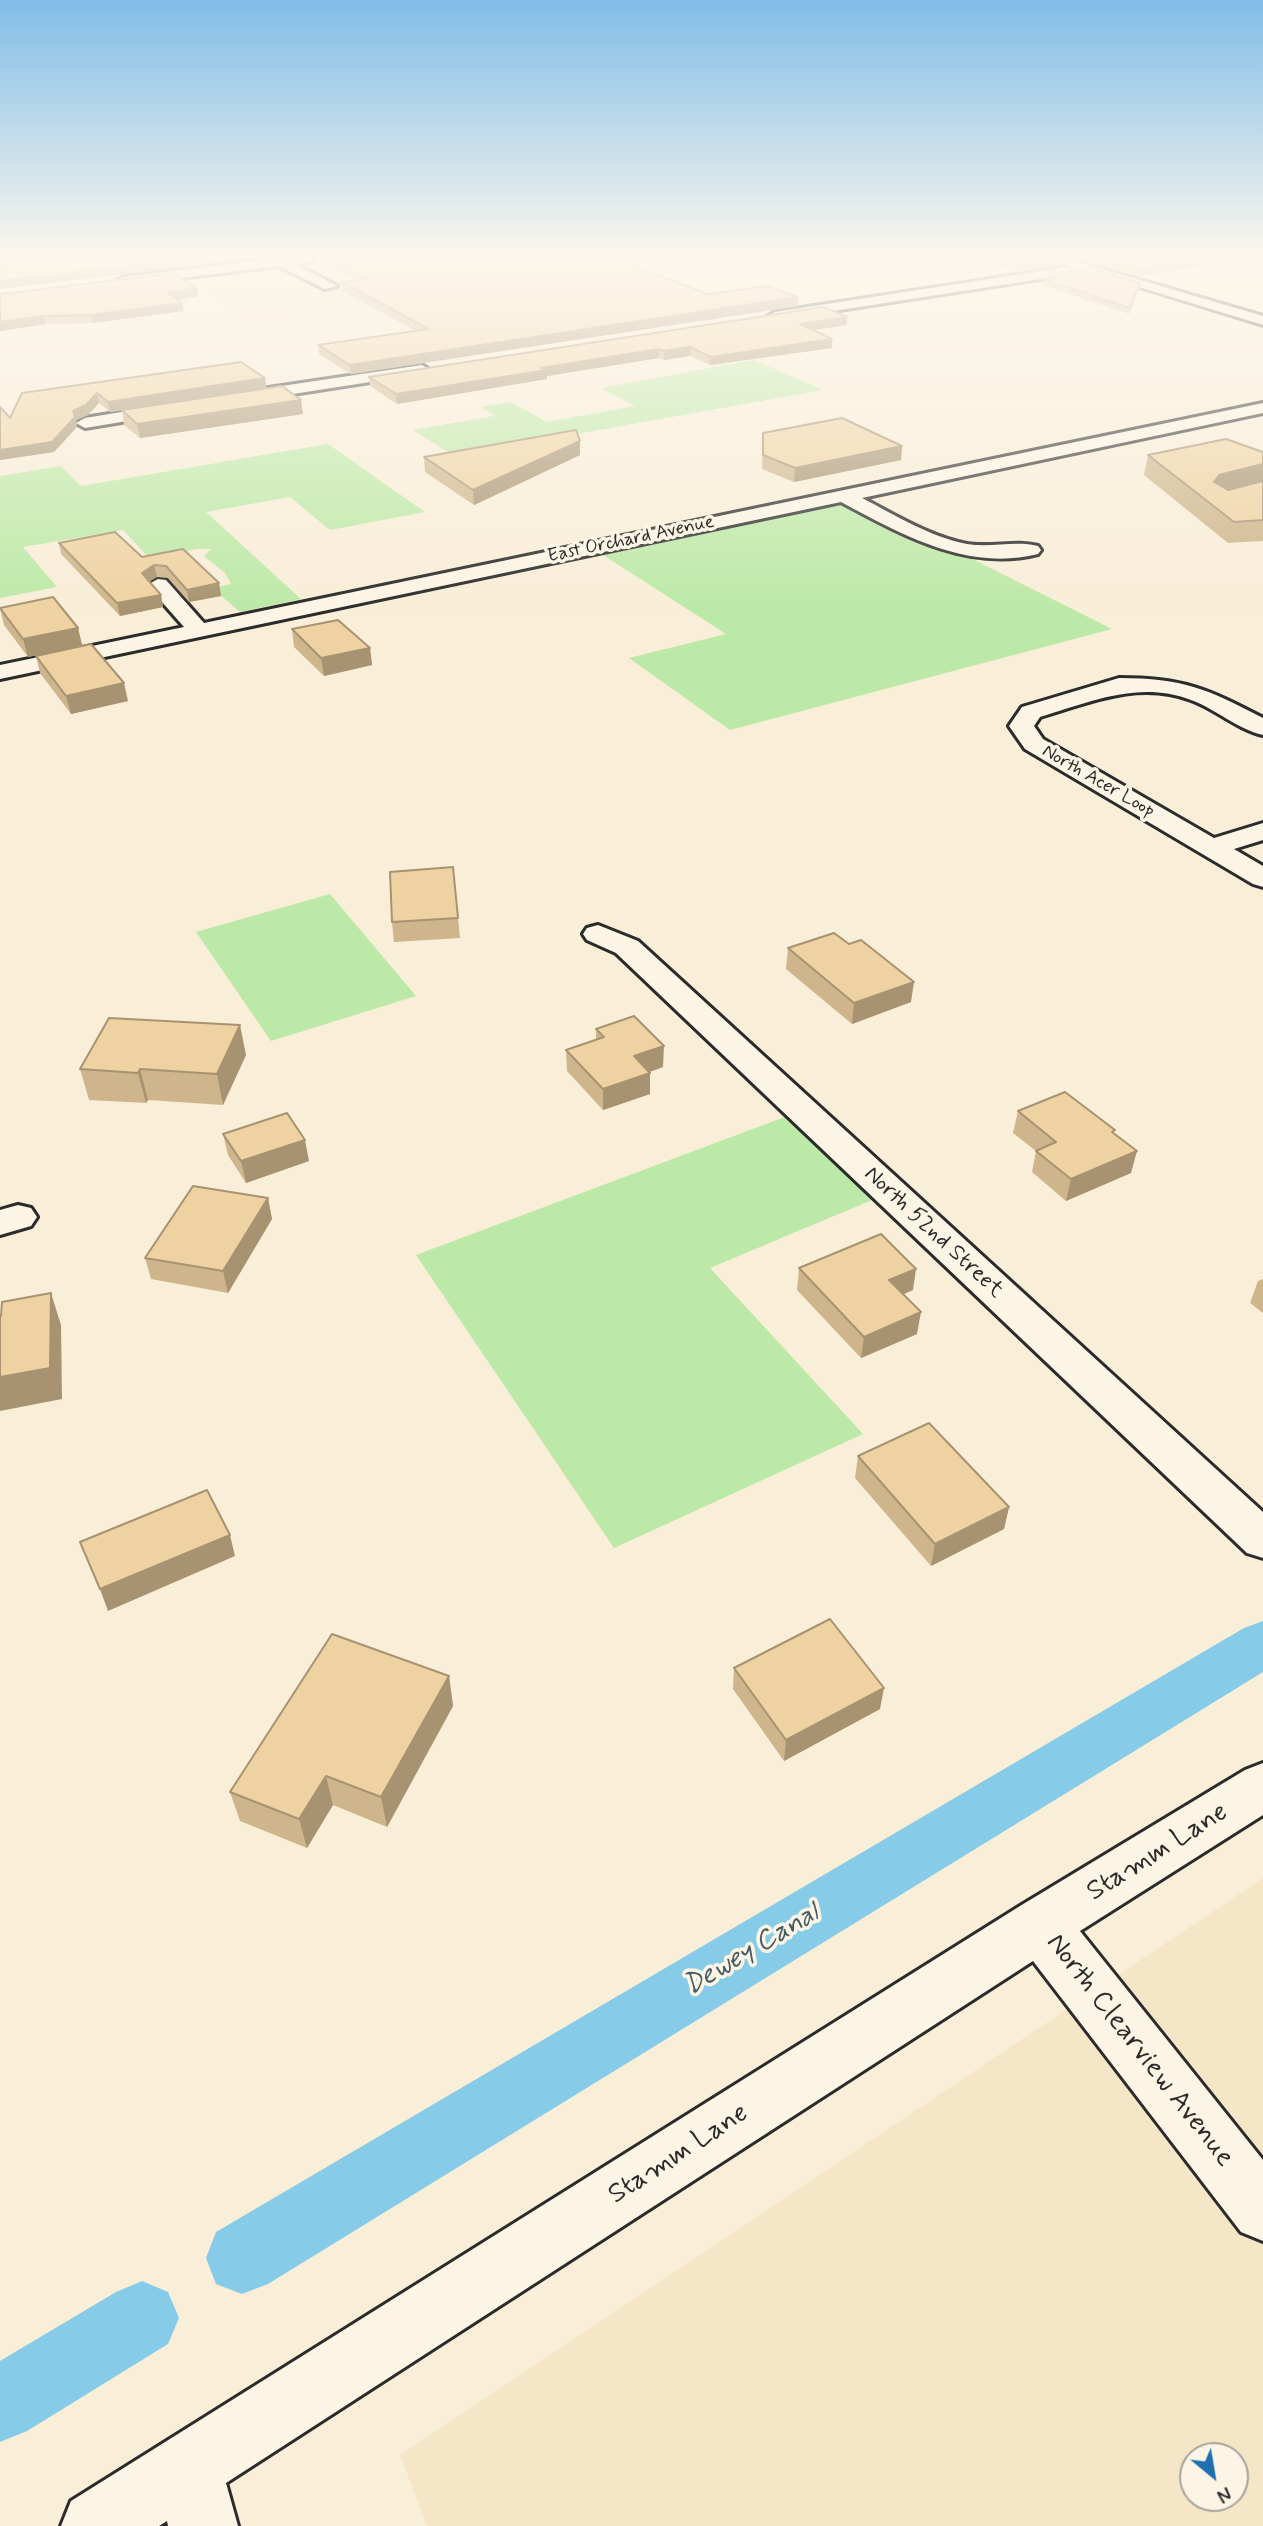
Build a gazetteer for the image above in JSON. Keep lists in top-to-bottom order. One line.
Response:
{"streets":{"street":["East Orchard Avenue","North Acer Loop","North 52nd Street","Stamm Lane","North Clearview Avenue"]},"crossings":[["Stamm Lane","North Clearview Avenue"]],"water":["Dewey Canal"],"north":"bottom right"}
